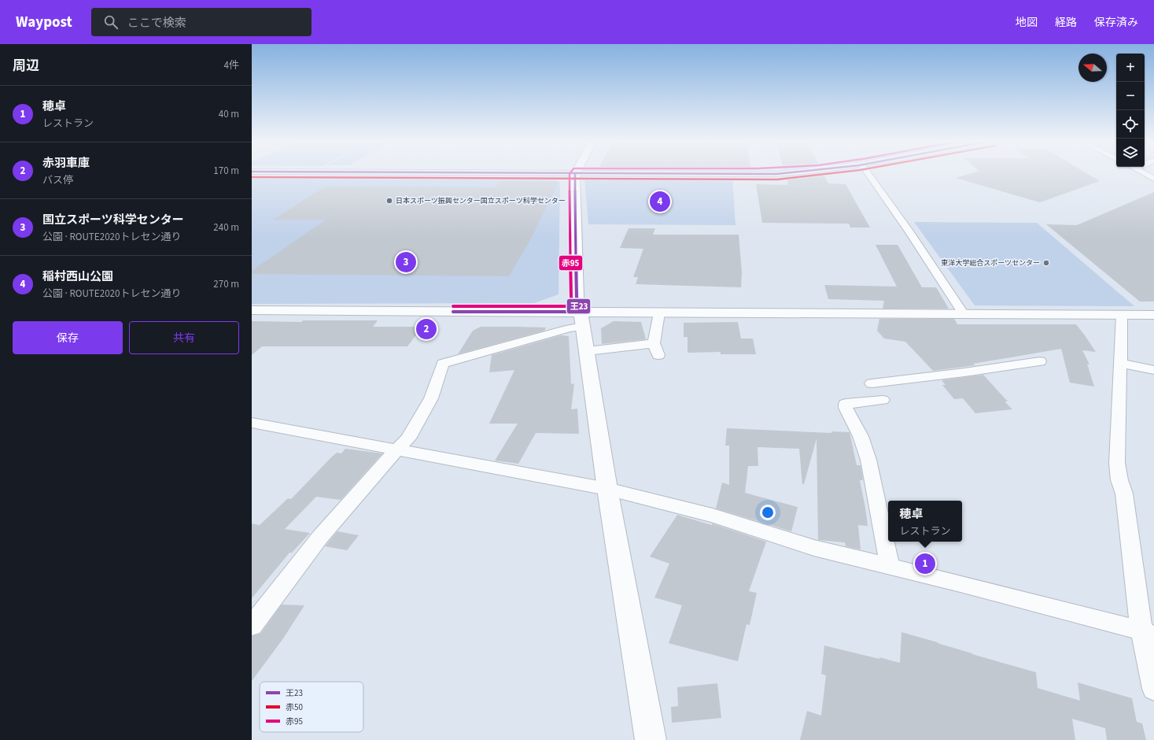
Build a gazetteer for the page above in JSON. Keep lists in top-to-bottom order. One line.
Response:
{"places":["日本スポーツ振興センター国立スポーツ科学センター","東洋大学総合スポーツセンター"],"lines":["transit line 王23","transit line 赤50","transit line 赤95"],"legend":["王23","赤50","赤95"],"north":"left","page":{"header":"Waypost","search":"ここで検索","nav":["地図","経路","保存済み"],"heading":["周辺","4件"],"map_buttons":["+","−"],"list":[{"mark":"1","name":"穂卓","note":"レストラン","value":"40 m"},{"mark":"2","name":"赤羽車庫","note":"バス停","value":"170 m"},{"mark":"3","name":"国立スポーツ科学センター","note":"公園 · ROUTE2020トレセン通り","value":"240 m"},{"mark":"4","name":"稲村西山公園","note":"公園 · ROUTE2020トレセン通り","value":"270 m"}],"pins":["4","3","2","1"],"buttons":["保存","共有"],"popup":["穂卓","レストラン"]}}
